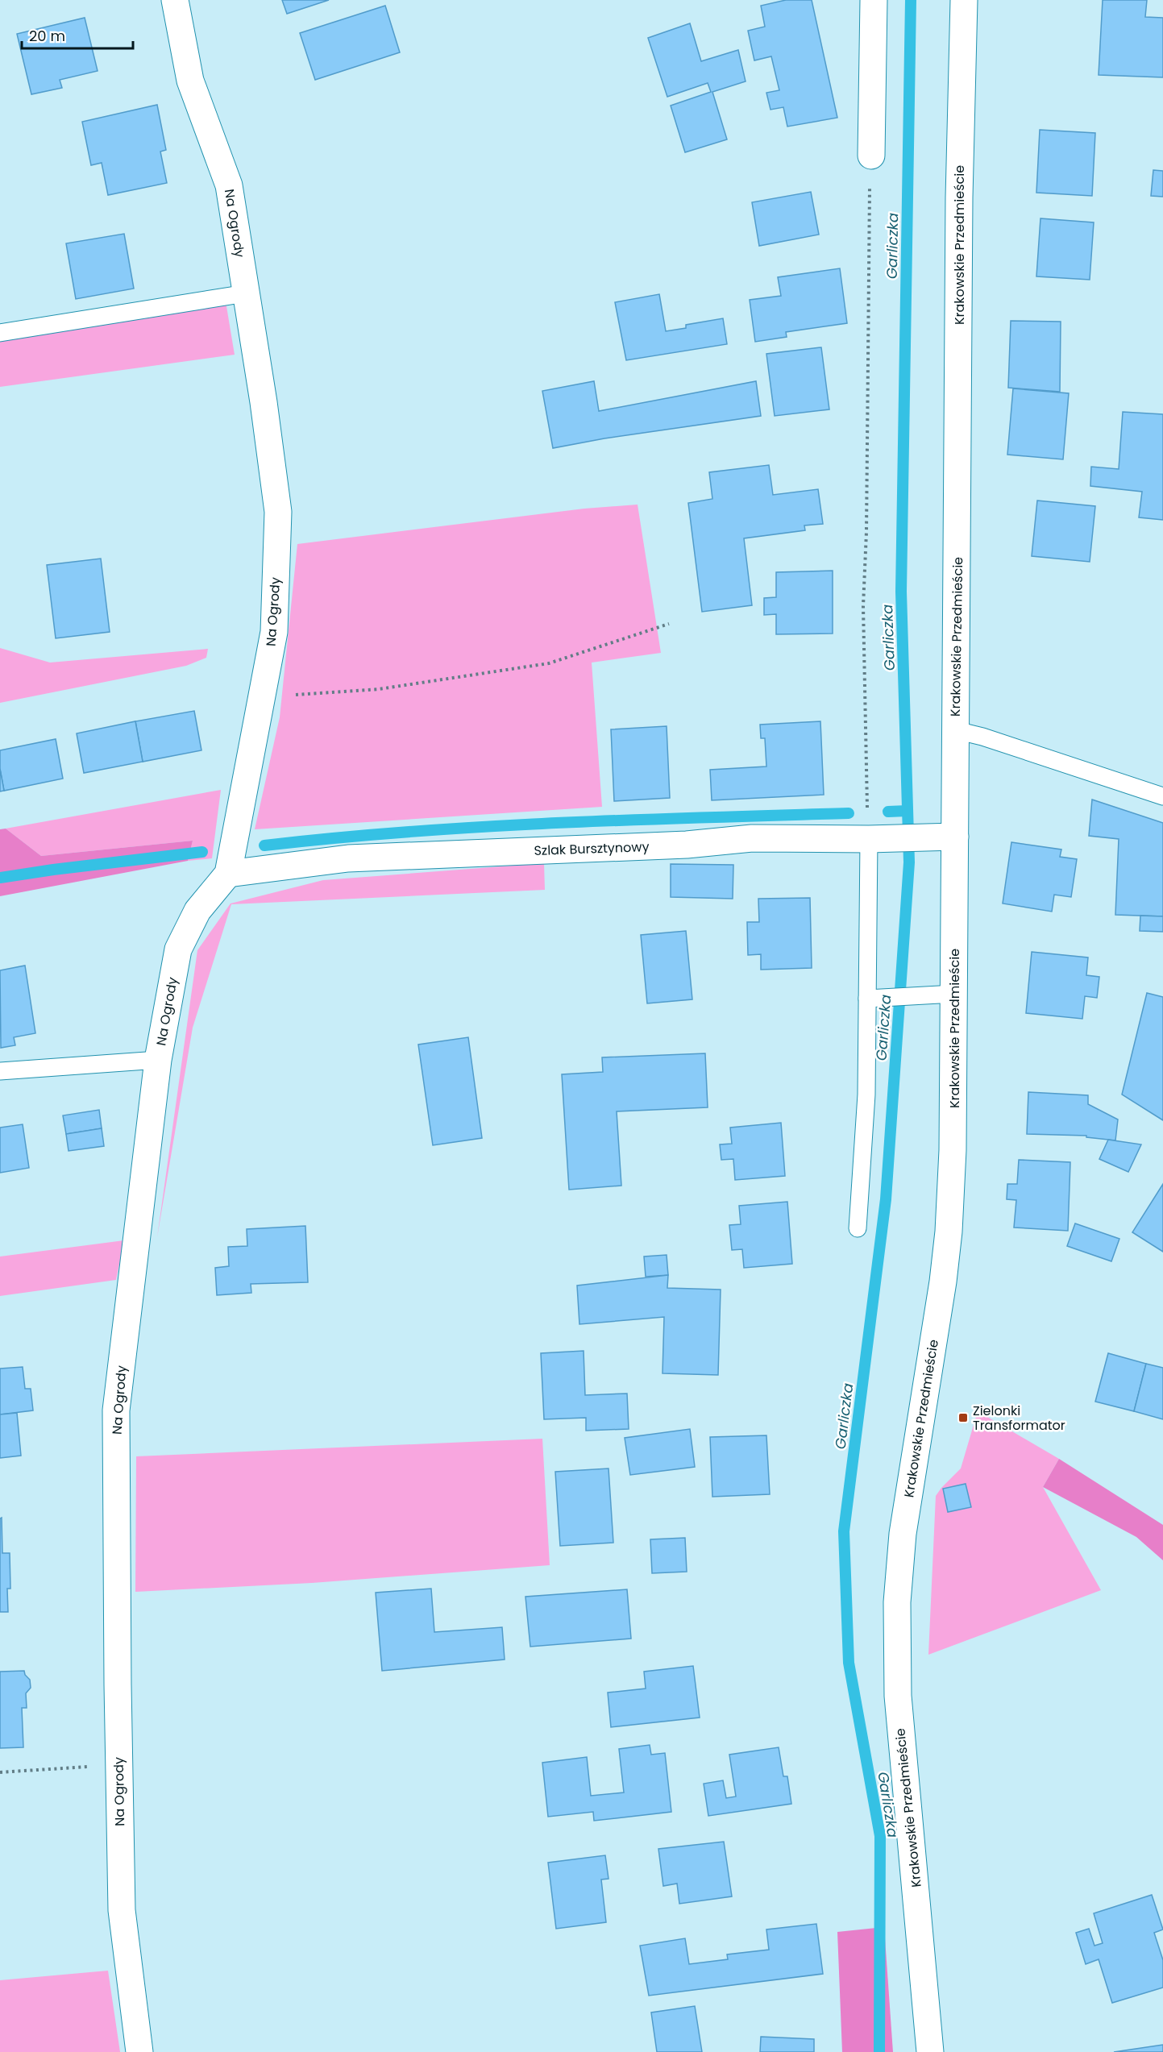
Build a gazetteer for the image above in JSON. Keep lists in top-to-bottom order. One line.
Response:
{"streets":{"street":["Na Ogrody","Krakowskie Przedmieście","Szlak Bursztynowy"]},"crossings":[["Na Ogrody","Szlak Bursztynowy"],["Krakowskie Przedmieście","Szlak Bursztynowy"]],"water":["Garliczka"],"places":{"transit":["Zielonki Transformator"]},"scale_bar":"20 m"}
